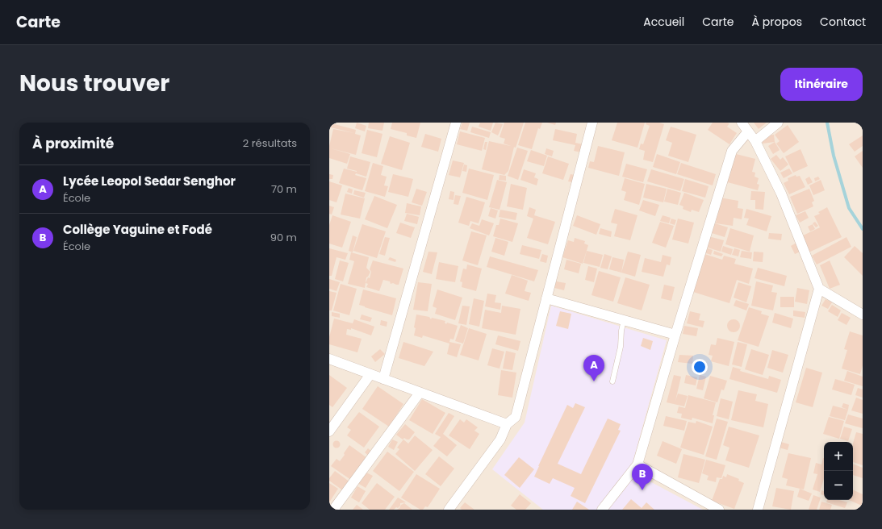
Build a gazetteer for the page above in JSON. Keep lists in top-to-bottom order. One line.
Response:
{"page":{"header":"Carte","nav":["Accueil","Carte","À propos","Contact"],"title":"Nous trouver","buttons":"Itinéraire","heading":["À proximité","2 résultats"],"list":[{"mark":"A","name":"Lycée Leopol Sedar Senghor","note":"École","value":"70 m"},{"mark":"B","name":"Collège Yaguine et Fodé","note":"École","value":"90 m"}],"pins":["A","B"],"map_buttons":["+","−"]}}
